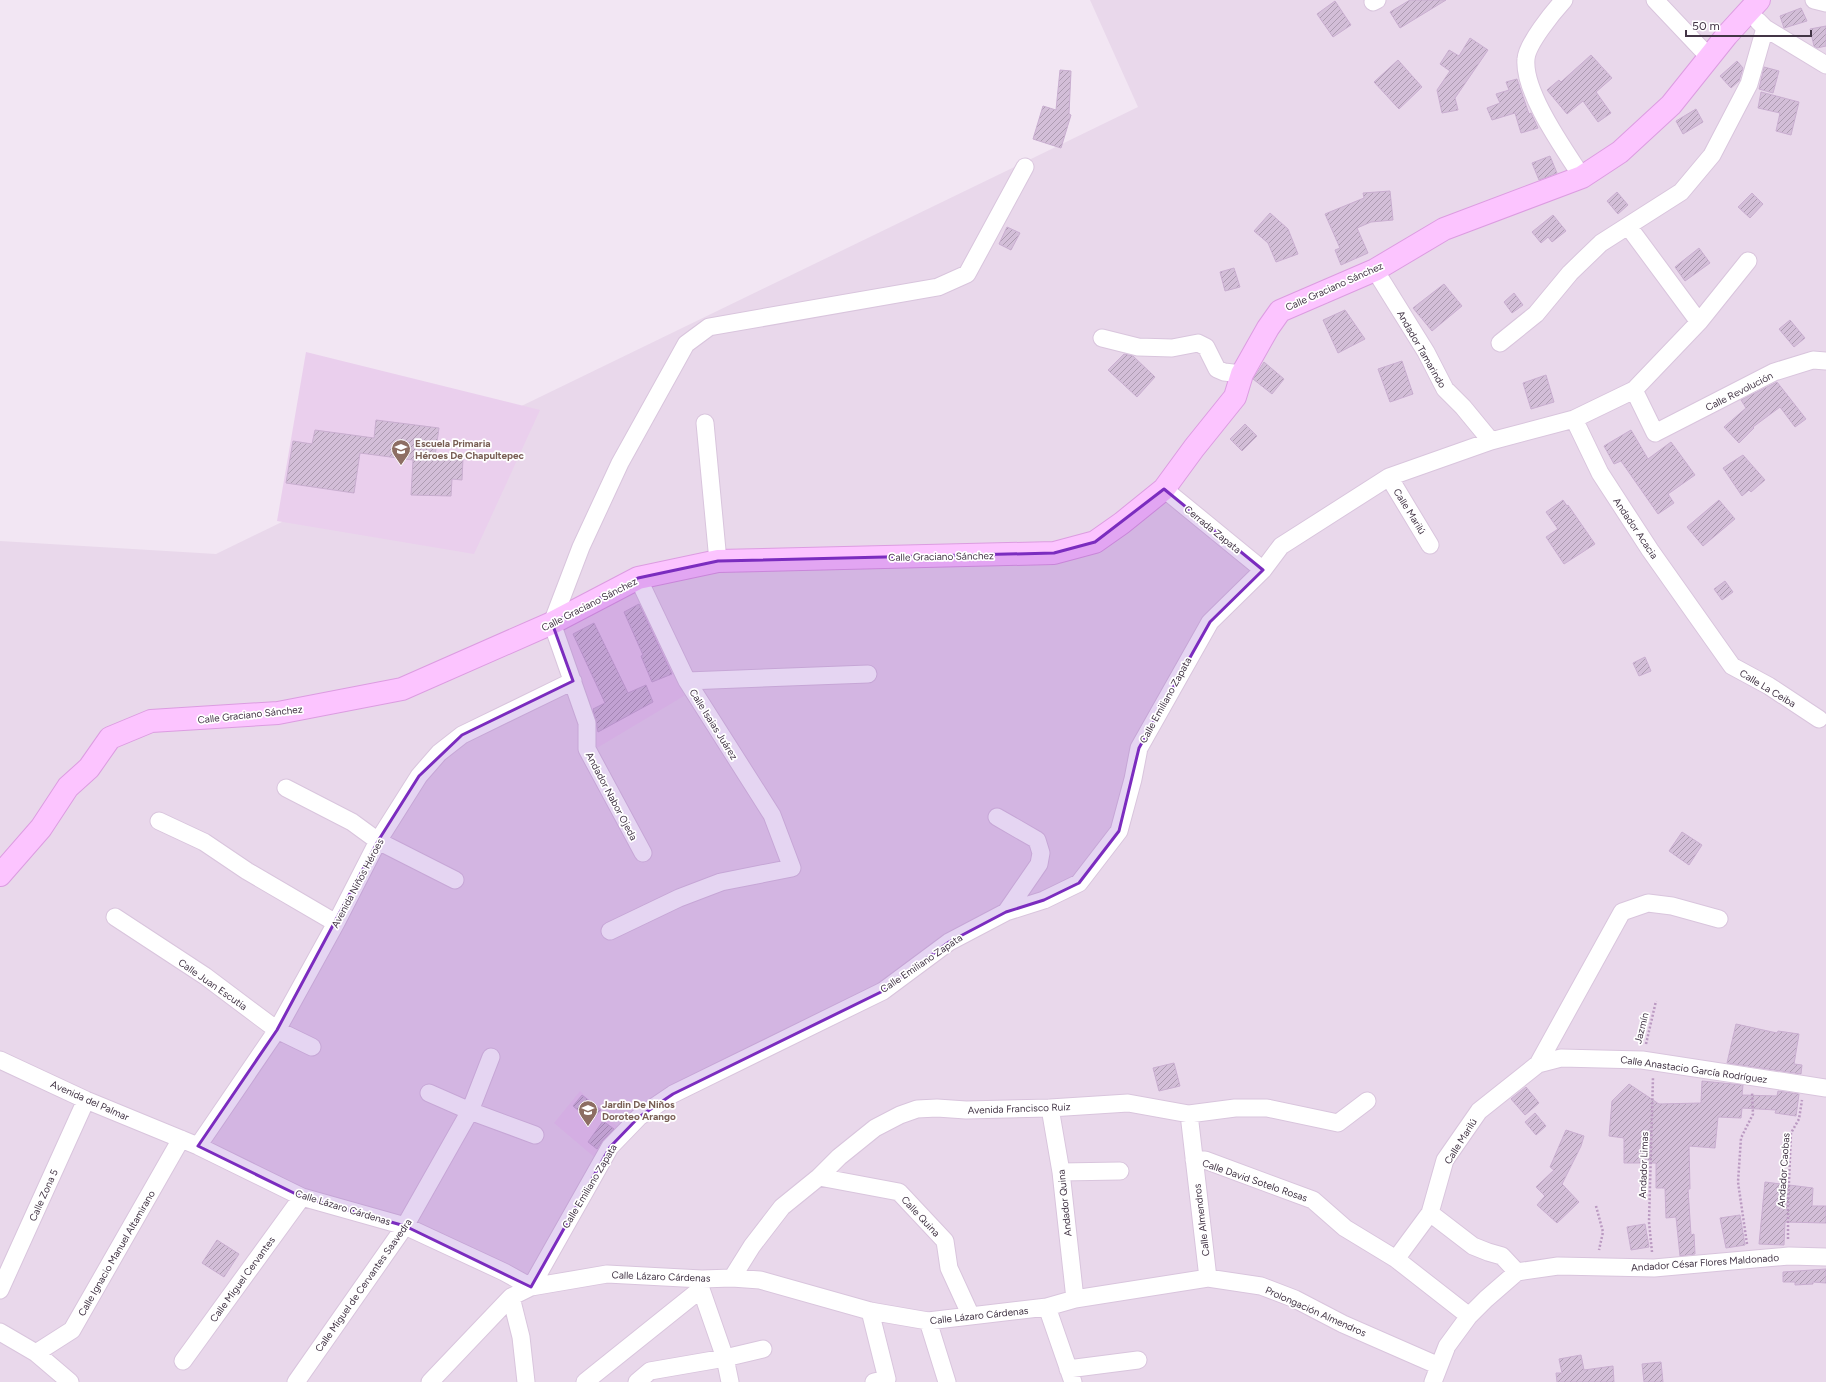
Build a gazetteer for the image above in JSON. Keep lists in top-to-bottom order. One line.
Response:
{"streets":{"street":["Calle Graciano Sánchez","Andador Tamarindo","Calle Revolución","Calle Marilú","Andador Acacia","Cerrada Zapata","Calle La Ceiba","Calle Emiliano Zapata","Calle Isaias Juárez","Andador Nabor Ojeda","Avenida Niños Héroes","Calle Juan Escutia","Calle Anastacio García Rodríguez","Avenida del Palmar","Avenida Francisco Ruiz","Calle David Sotelo Rosas","Calle Zona 5","Andador Quina","Calle Lázaro Cárdenas","Calle Quina","Calle Almendros","Calle Ignacio Manuel Altamirano","Andador César Flores Maldonado","Calle Miguel Cervantes","Calle Miguel de Cervantes Saavedra","Prolongación Almendros"],"path":["Jazmín","Andador Limas","Andador Caobas"]},"crossings":[["Calle Graciano Sánchez","Andador Tamarindo"],["Calle Graciano Sánchez","Cerrada Zapata"],["Calle Graciano Sánchez","Calle Isaias Juárez"],["Calle Graciano Sánchez","Andador Nabor Ojeda"],["Andador Tamarindo","Calle Emiliano Zapata"],["Calle Revolución","Calle Emiliano Zapata"],["Calle Marilú","Calle Emiliano Zapata"],["Calle Marilú","Calle Anastacio García Rodríguez"],["Calle Marilú","Calle David Sotelo Rosas"],["Andador Acacia","Calle La Ceiba"],["Andador Acacia","Calle Emiliano Zapata"],["Cerrada Zapata","Calle Emiliano Zapata"],["Calle Emiliano Zapata","Calle Lázaro Cárdenas"],["Andador Nabor Ojeda","Avenida Niños Héroes"],["Avenida Niños Héroes","Calle Juan Escutia"],["Avenida Niños Héroes","Calle Lázaro Cárdenas"],["Jazmín","Calle Anastacio García Rodríguez"],["Jazmín","Andador Limas"],["Calle Anastacio García Rodríguez","Andador Limas"],["Calle Anastacio García Rodríguez","Andador Caobas"],["Avenida del Palmar","Calle Zona 5"],["Avenida del Palmar","Calle Lázaro Cárdenas"],["Avenida del Palmar","Calle Ignacio Manuel Altamirano"],["Avenida Francisco Ruiz","Andador Quina"],["Avenida Francisco Ruiz","Calle Lázaro Cárdenas"],["Avenida Francisco Ruiz","Calle Quina"],["Avenida Francisco Ruiz","Calle Almendros"],["Andador Limas","Andador César Flores Maldonado"],["Andador Caobas","Andador César Flores Maldonado"],["Calle David Sotelo Rosas","Calle Almendros"],["Andador Quina","Prolongación Almendros"],["Calle Lázaro Cárdenas","Calle Quina"],["Calle Lázaro Cárdenas","Calle Ignacio Manuel Altamirano"],["Calle Lázaro Cárdenas","Calle Miguel Cervantes"],["Calle Lázaro Cárdenas","Calle Miguel de Cervantes Saavedra"],["Calle Lázaro Cárdenas","Prolongación Almendros"],["Calle Almendros","Prolongación Almendros"]],"places":{"school or university":["Escuela Primaria Héroes De Chapultepec","Jardin De Niños Doroteo Arango"]},"scale_bar":"50 m"}
